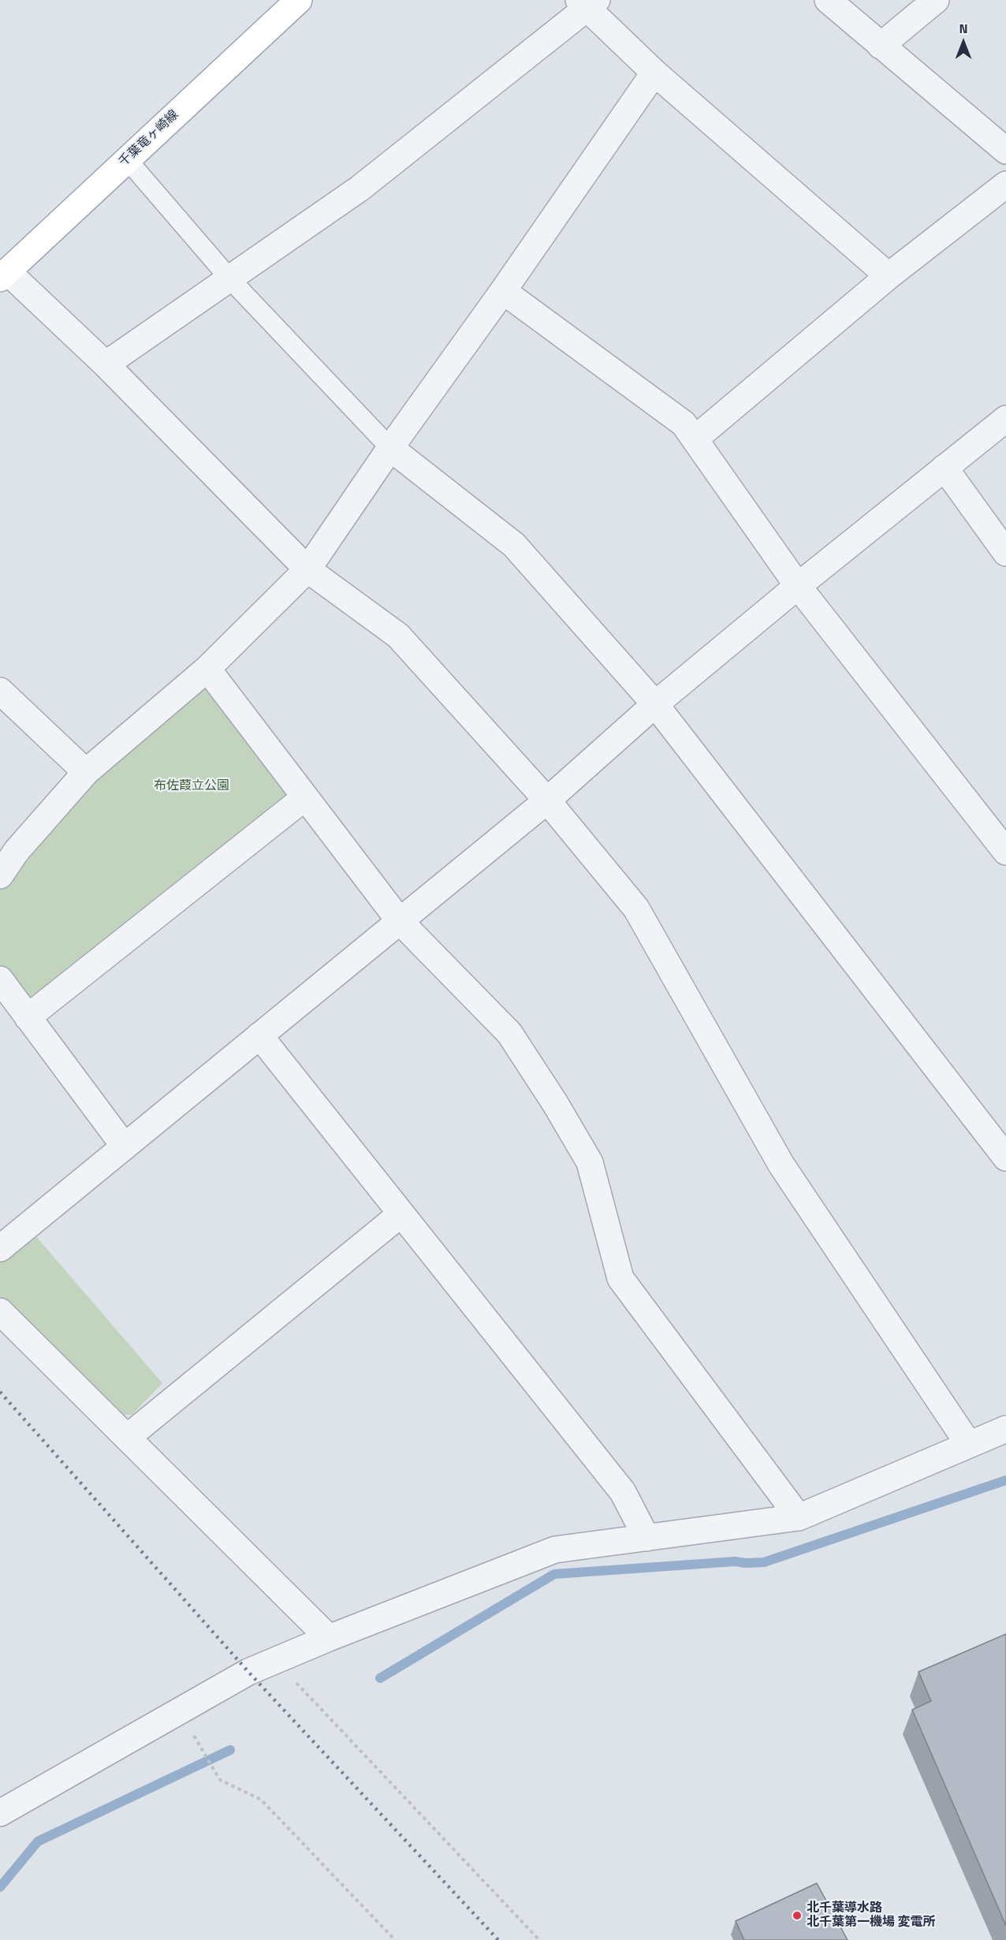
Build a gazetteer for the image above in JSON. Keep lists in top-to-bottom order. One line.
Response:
{"streets":{"main road":["千葉竜ヶ崎線"]},"parks":["布佐葭立公園"],"places":["北千葉導水路 北千葉第一機場 変電所"],"north":"top"}
